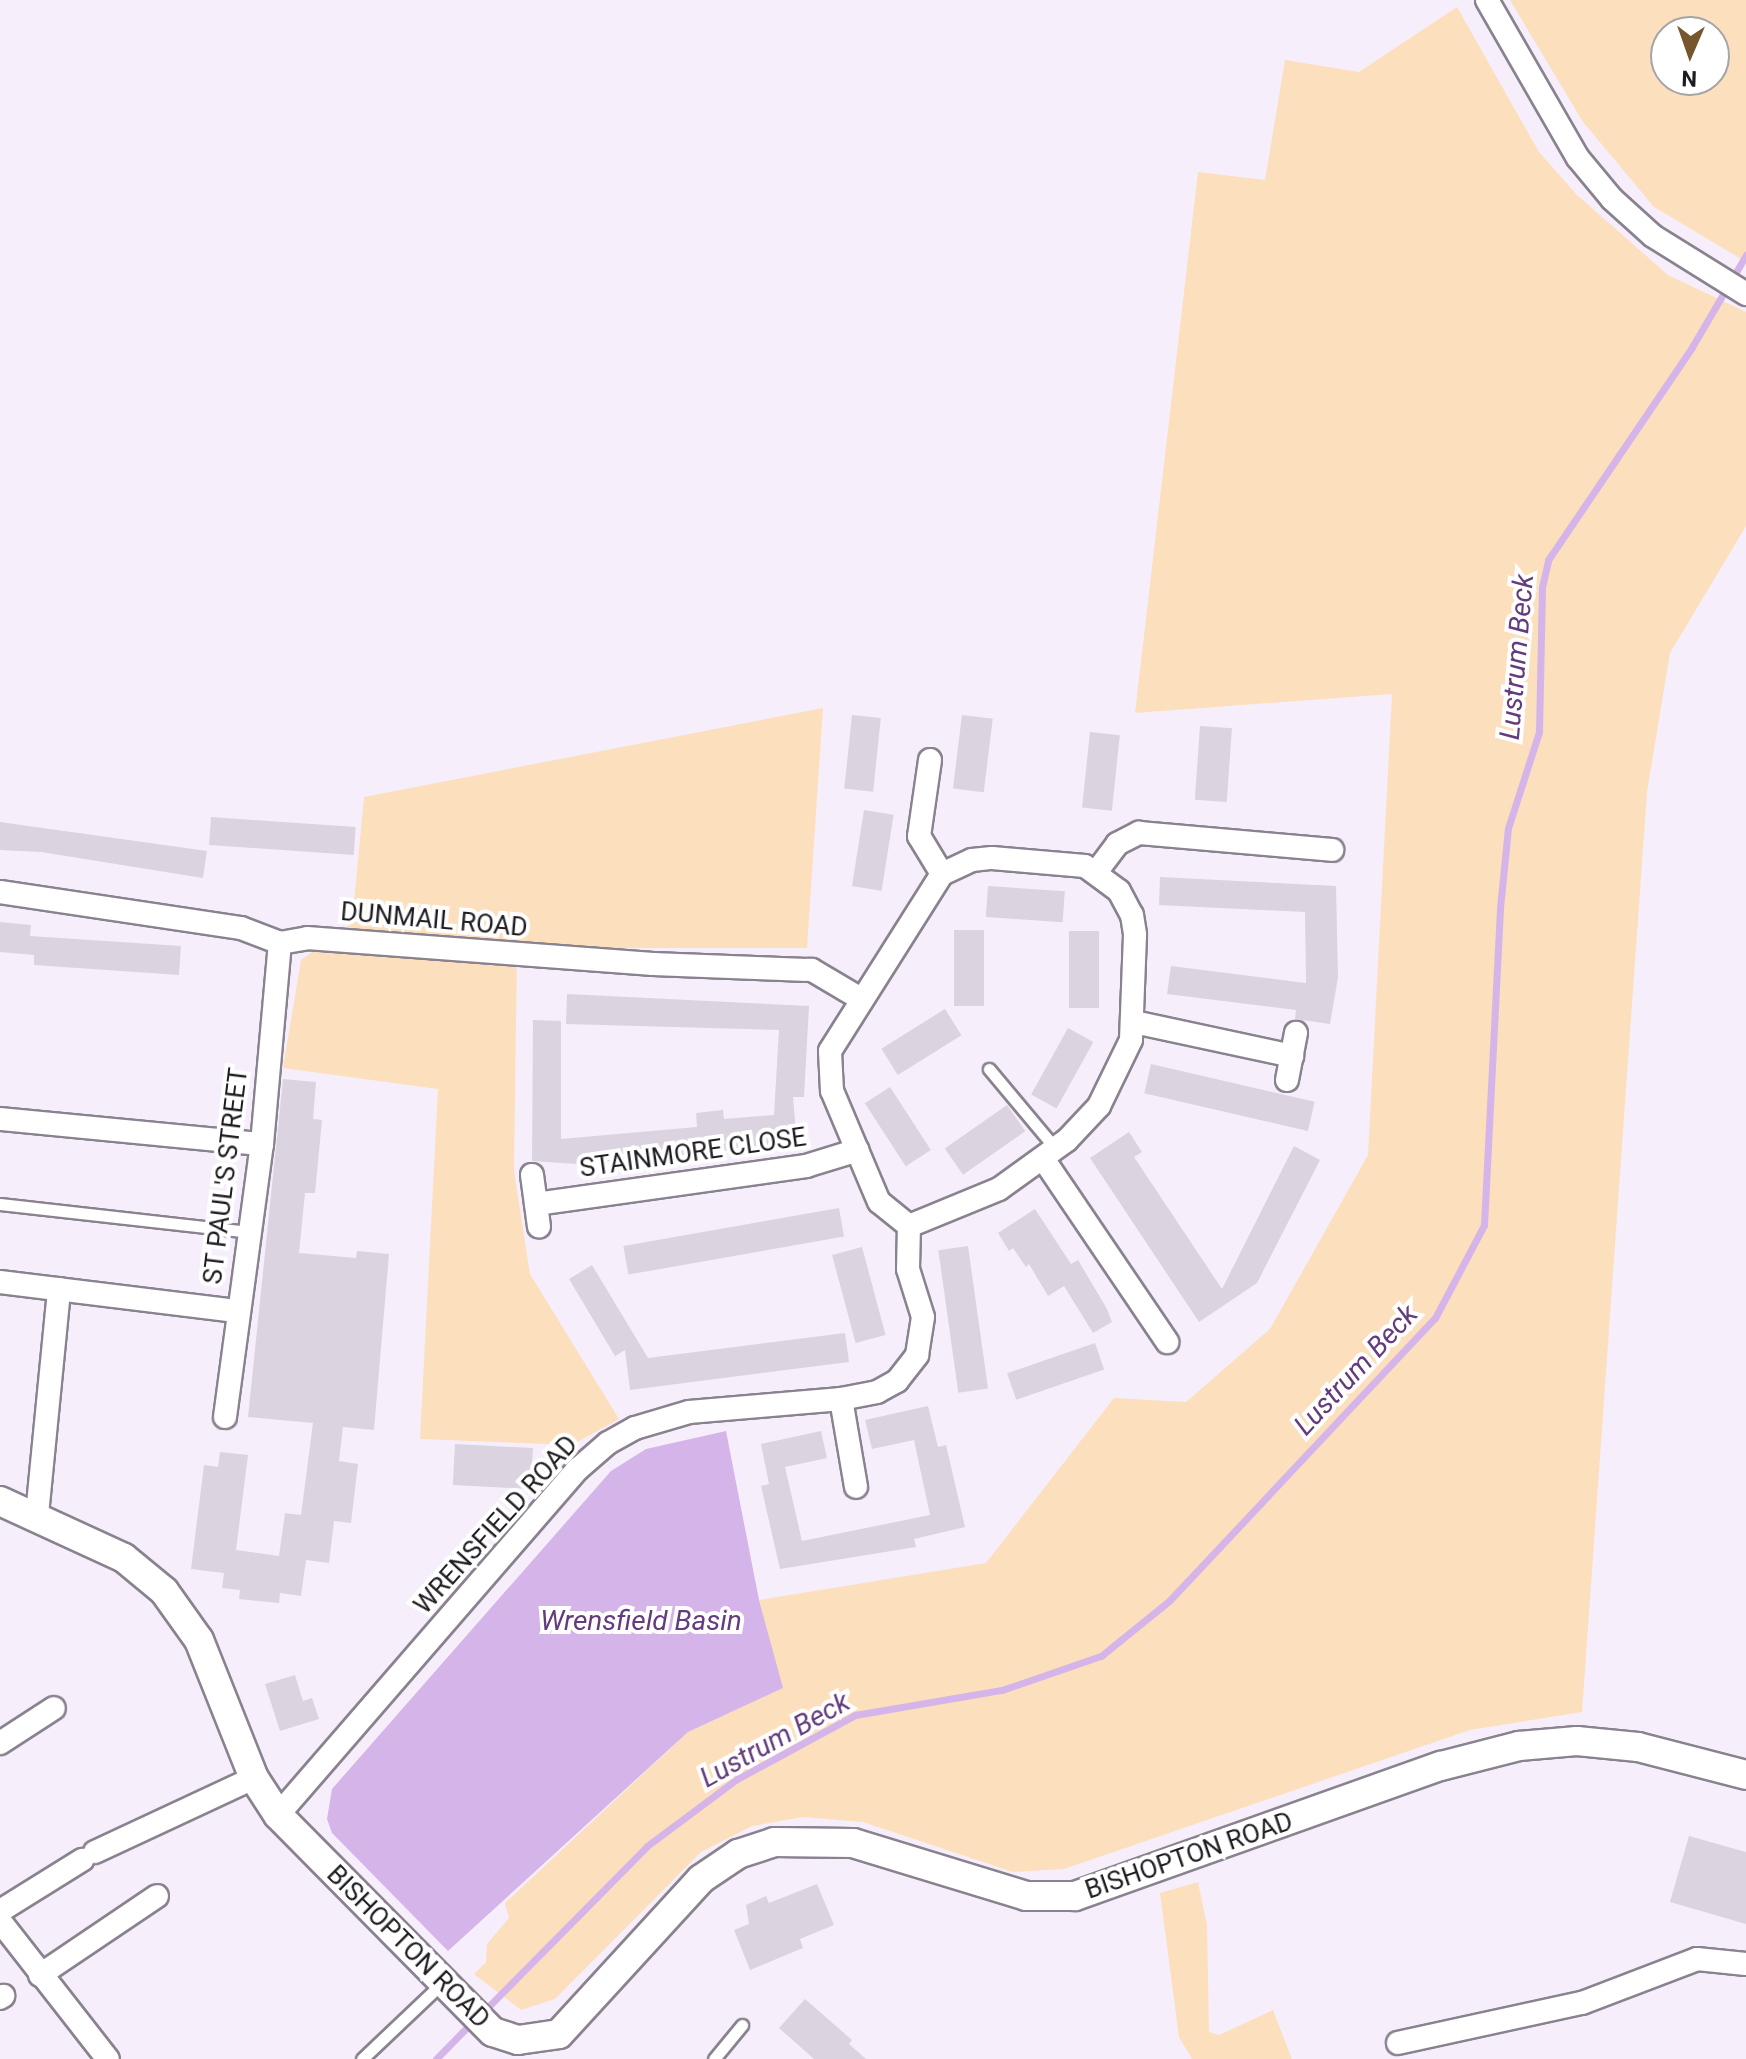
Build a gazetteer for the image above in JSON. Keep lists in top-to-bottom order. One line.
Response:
{"streets":{"street":["DUNMAIL ROAD","STAINMORE CLOSE","ST PAUL'S STREET","WRENSFIELD ROAD","BISHOPTON ROAD"]},"crossings":[["DUNMAIL ROAD","ST PAUL'S STREET"],["WRENSFIELD ROAD","BISHOPTON ROAD"]],"water":["Lustrum Beck","Wrensfield Basin"],"north":"bottom"}
